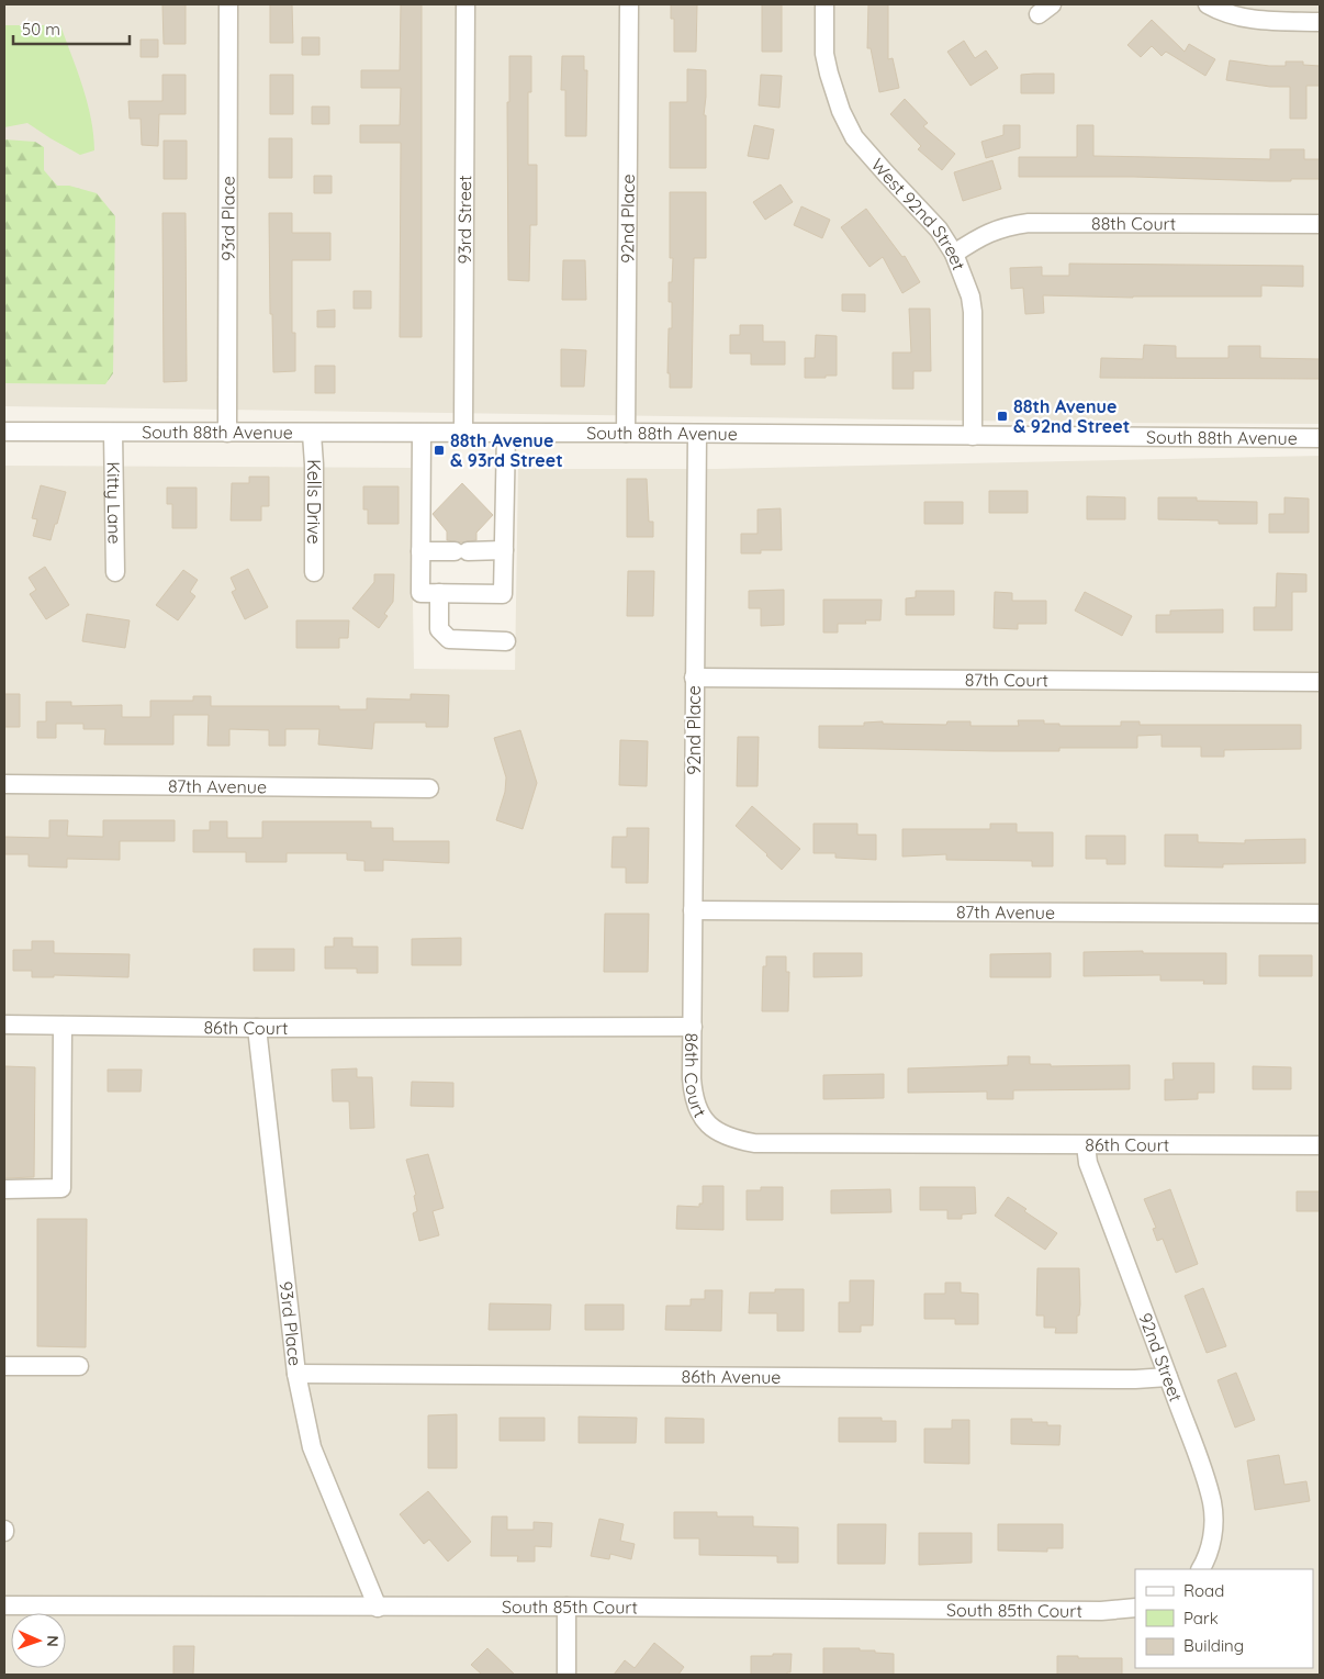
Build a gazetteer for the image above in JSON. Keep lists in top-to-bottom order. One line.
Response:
{"streets":{"street":["West 92nd Street","93rd Place","93rd Street","92nd Place","88th Court","South 88th Avenue","Kitty Lane","Kells Drive","87th Court","87th Avenue","86th Court","92nd Street","86th Avenue","South 85th Court"]},"crossings":[["West 92nd Street","88th Court"],["West 92nd Street","South 88th Avenue"],["93rd Place","South 88th Avenue"],["93rd Place","86th Court"],["93rd Place","86th Avenue"],["93rd Place","South 85th Court"],["93rd Street","South 88th Avenue"],["92nd Place","South 88th Avenue"],["92nd Place","87th Court"],["92nd Place","87th Avenue"],["92nd Place","86th Court"],["South 88th Avenue","Kitty Lane"],["South 88th Avenue","Kells Drive"],["86th Court","92nd Street"],["92nd Street","86th Avenue"]],"places":{"transit":["88th Avenue & 92nd Street","88th Avenue & 93rd Street"]},"legend":["Road","Park","Building"],"scale_bar":"50 m","north":"right"}
